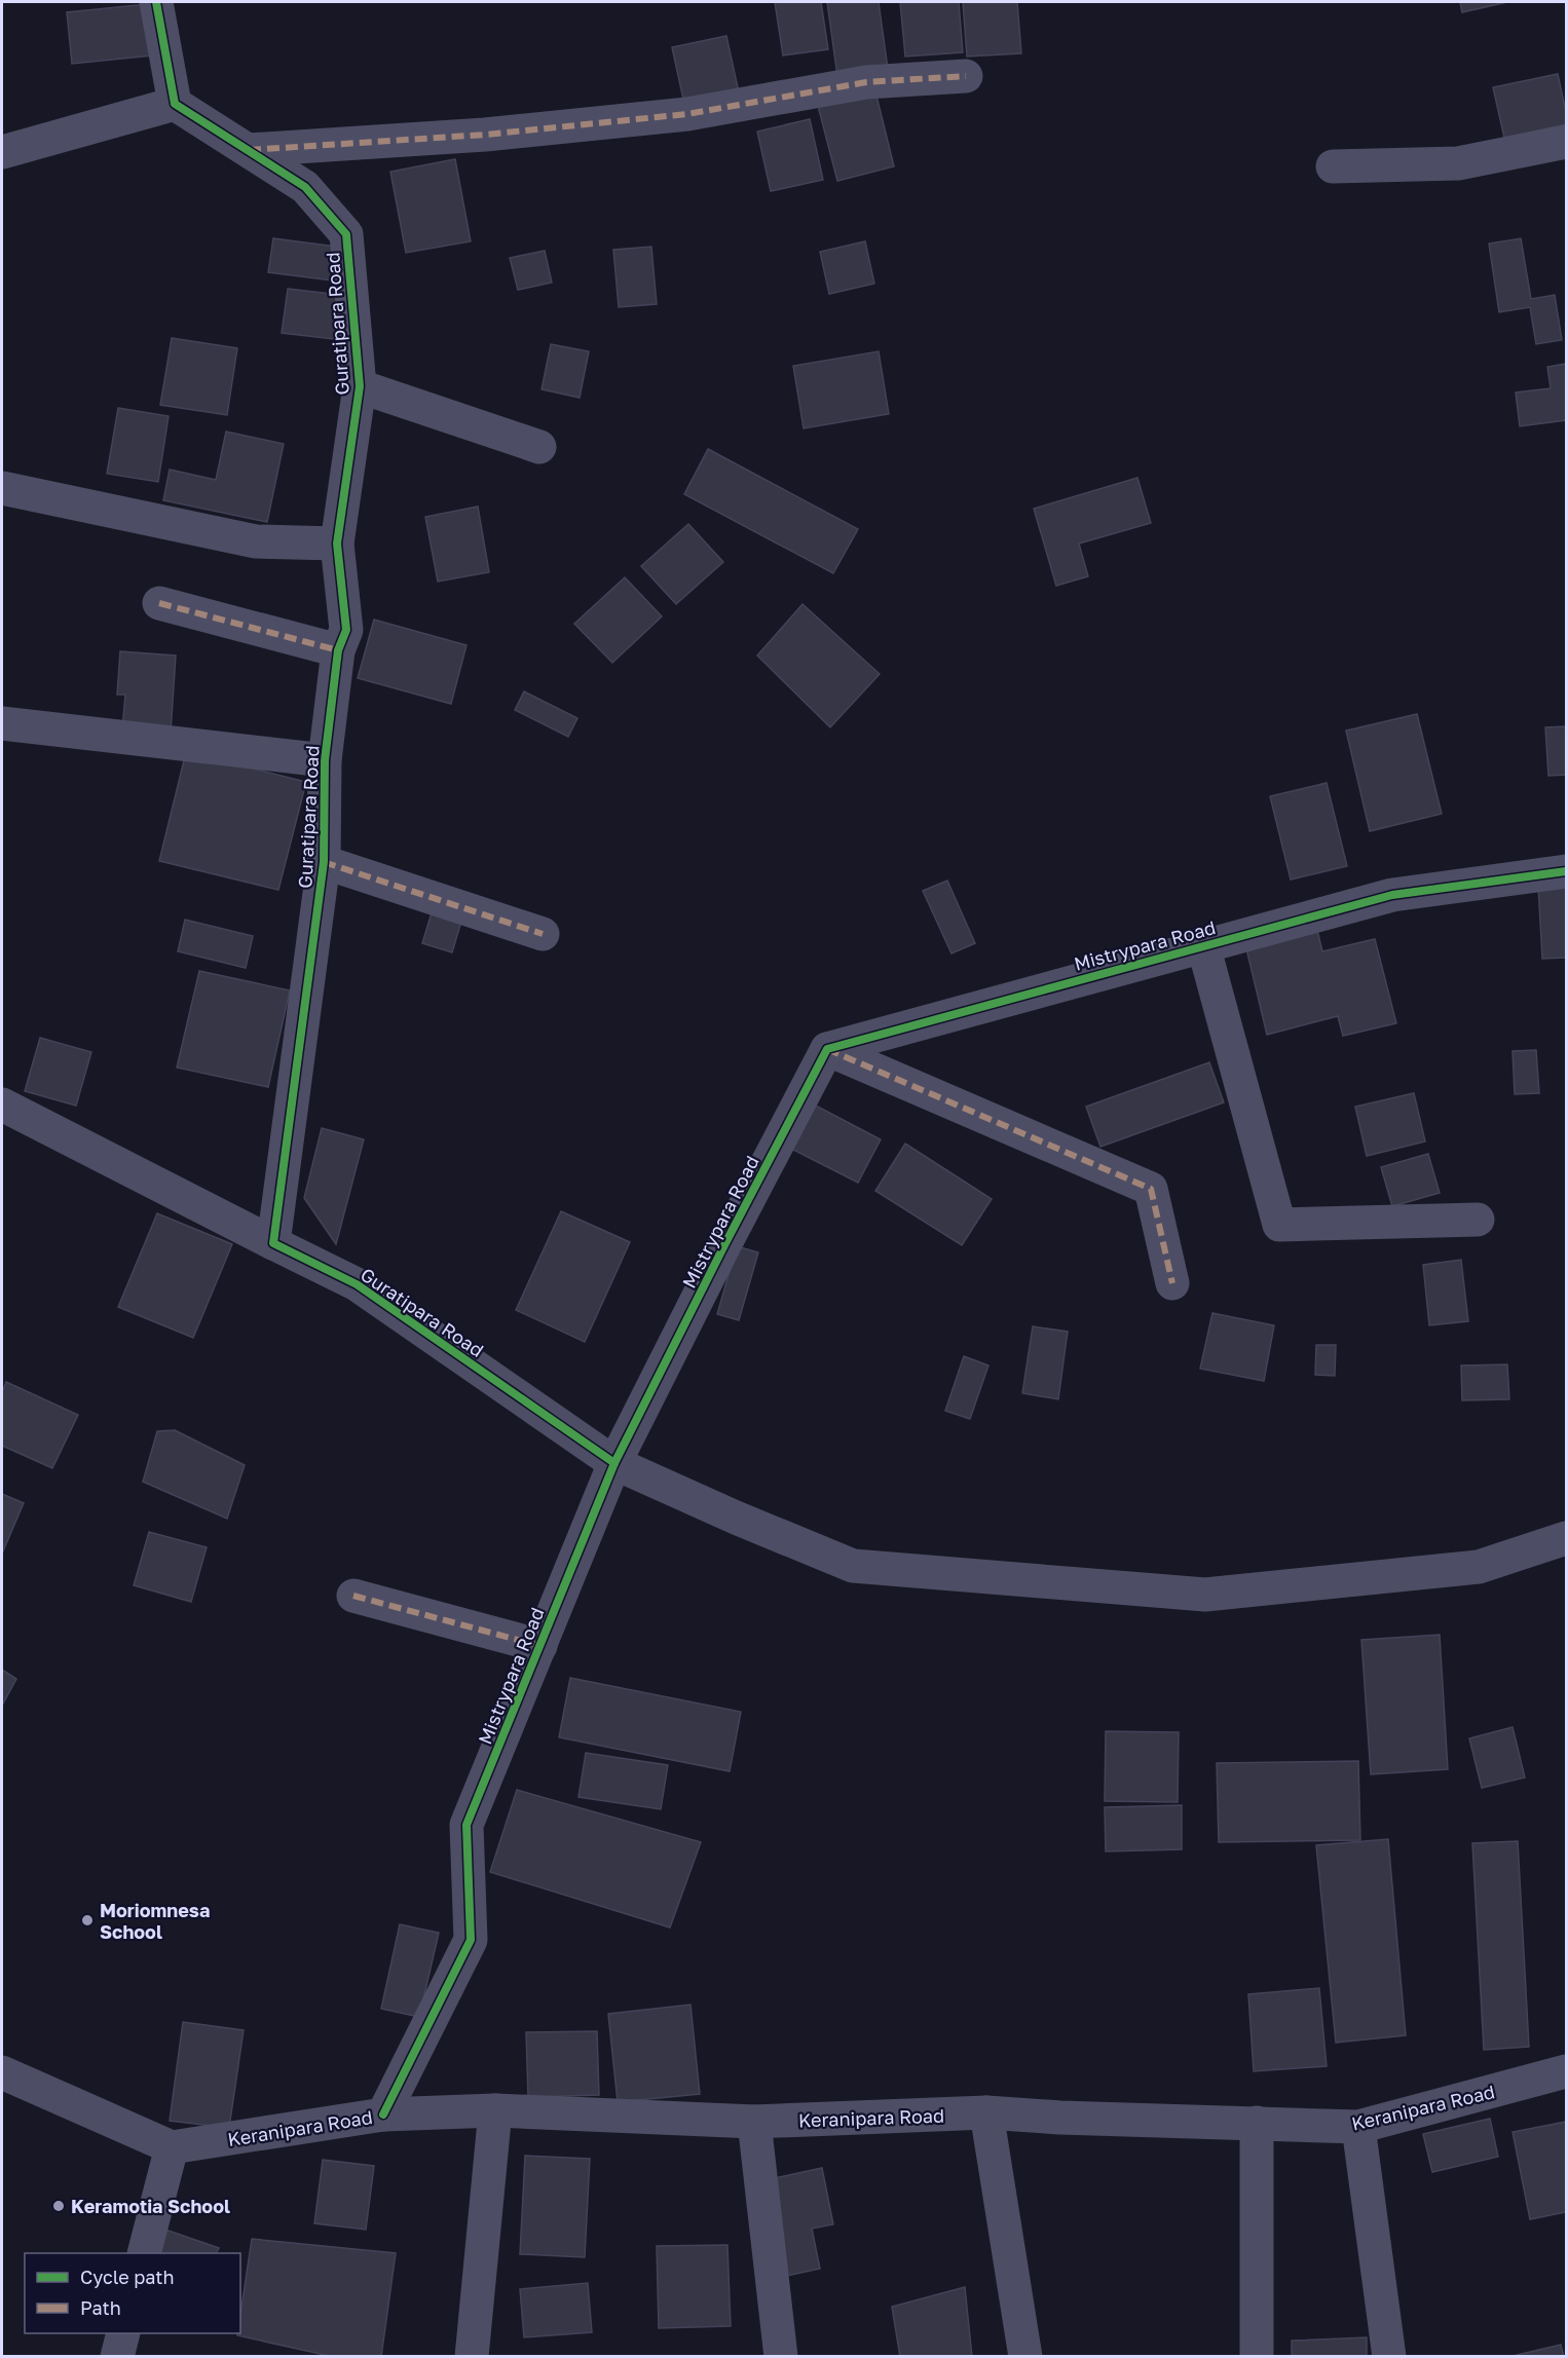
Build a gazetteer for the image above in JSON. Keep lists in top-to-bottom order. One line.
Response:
{"streets":{"street":["Guratipara Road","Mistrypara Road","Keranipara Road"]},"crossings":[["Guratipara Road","Mistrypara Road"],["Mistrypara Road","Keranipara Road"]],"places":["Moriomnesa School","Keramotia School"],"legend":["Cycle path","Path"]}
